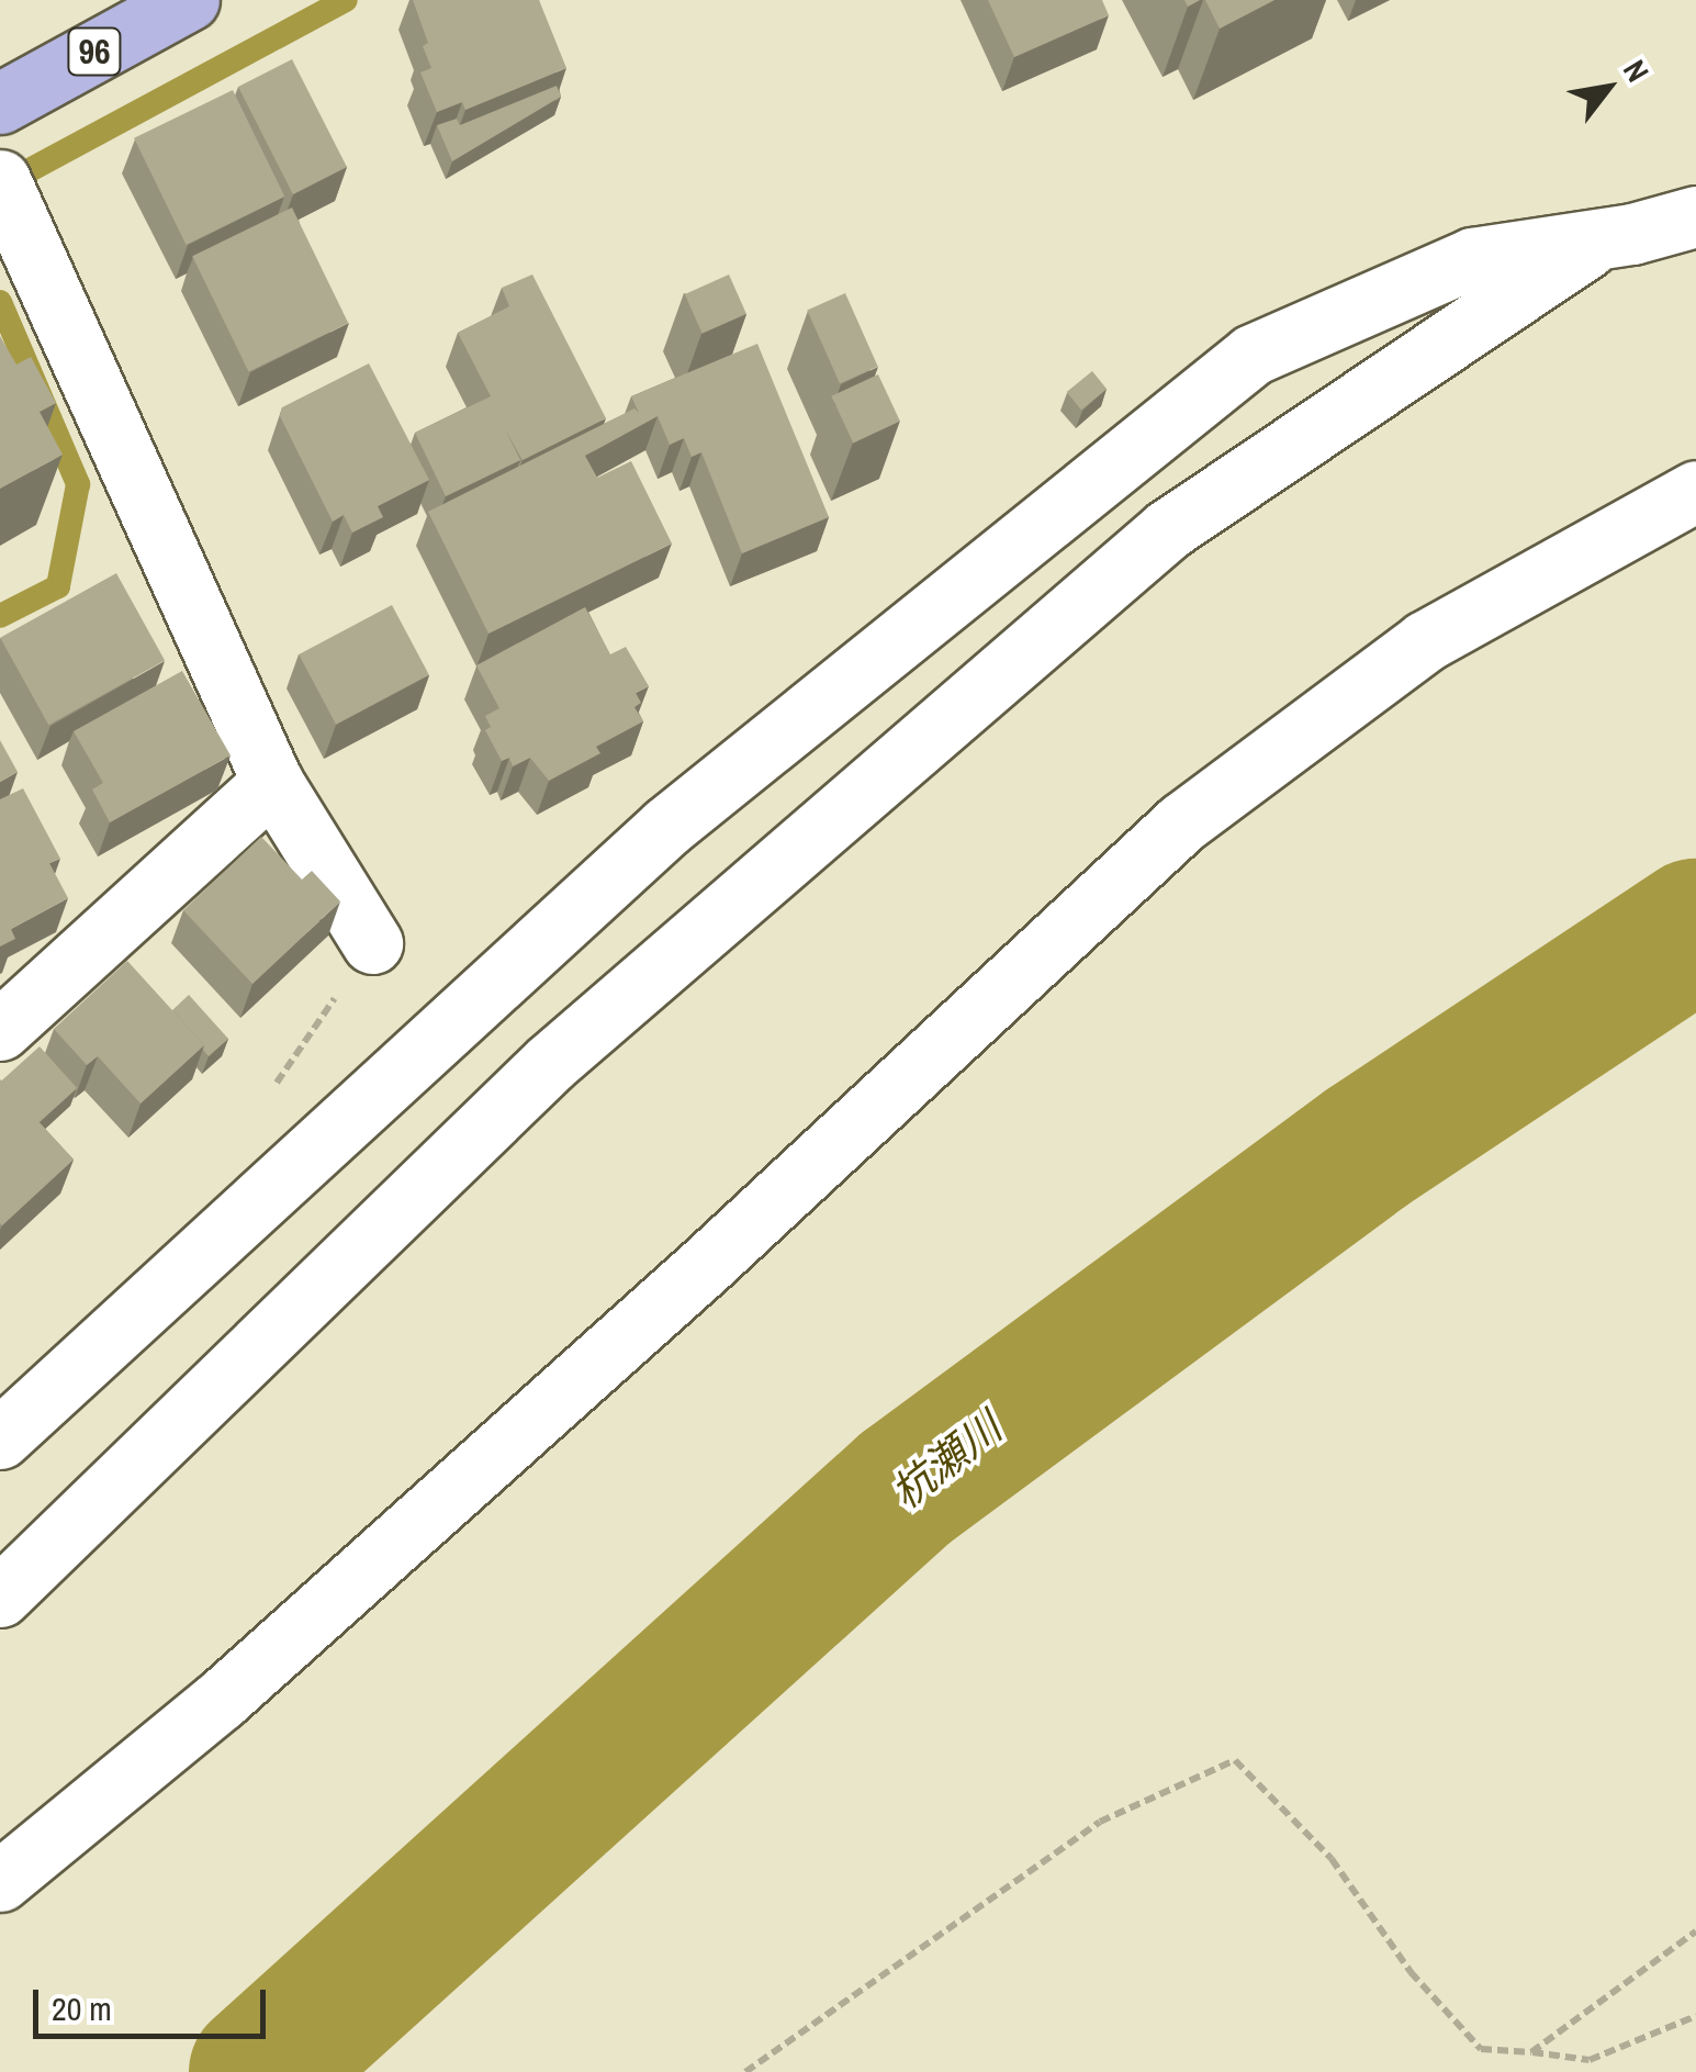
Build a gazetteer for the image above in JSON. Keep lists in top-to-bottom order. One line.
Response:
{"streets":{"main road":["96"]},"water":["杭瀬川"],"scale_bar":"20 m","north":"top right"}
